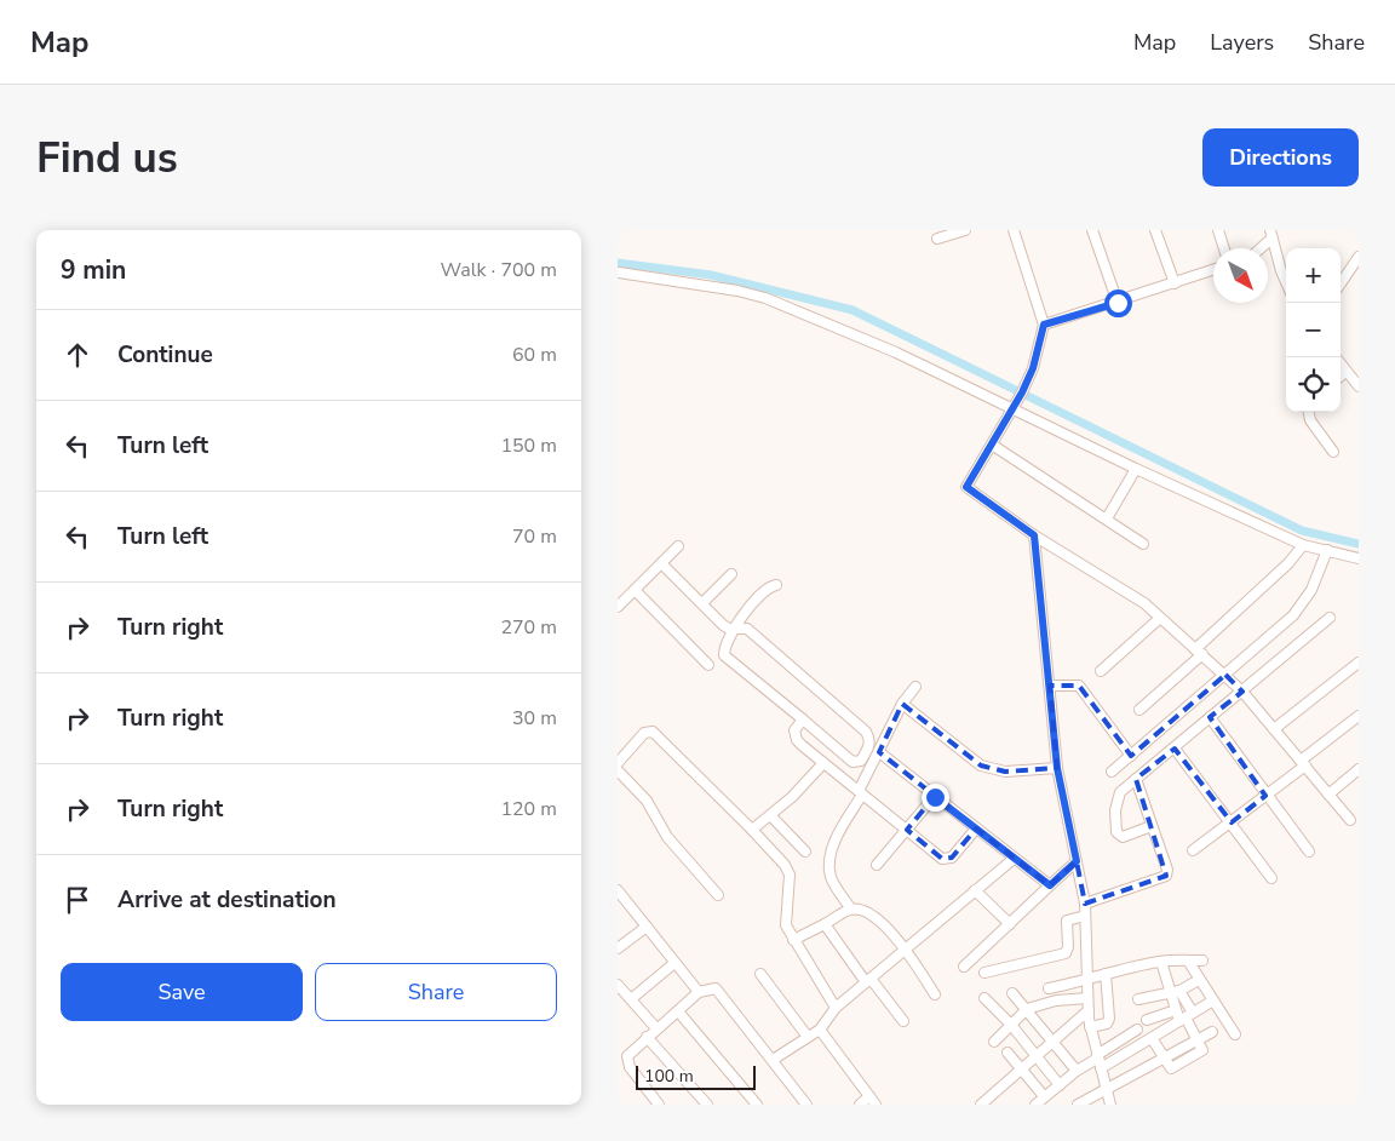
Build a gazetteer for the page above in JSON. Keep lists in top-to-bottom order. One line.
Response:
{"scale_bar":"100 m","north":"bottom right","page":{"header":"Map","nav":["Map","Layers","Share"],"buttons":["Directions",["Save","Share"]],"title":"Find us","heading":["9 min","Walk · 700 m"],"map_buttons":["+","−"],"list":[["Continue","60 m"],["Turn left","150 m"],["Turn left","70 m"],["Turn right","270 m"],["Turn right","30 m"],["Turn right","120 m"],"Arrive at destination"],"scale":"100 m"}}
